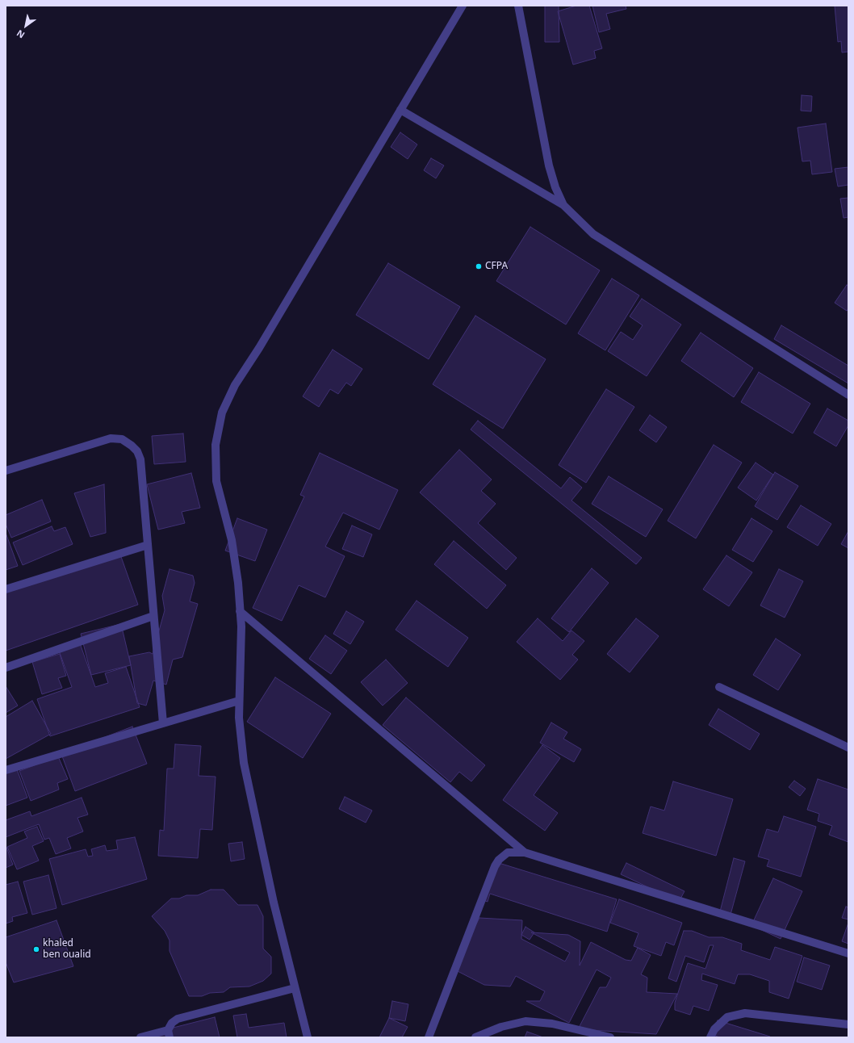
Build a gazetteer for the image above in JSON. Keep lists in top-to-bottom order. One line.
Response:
{"places":["CFPA","khaled ben oualid"],"north":"bottom left"}
